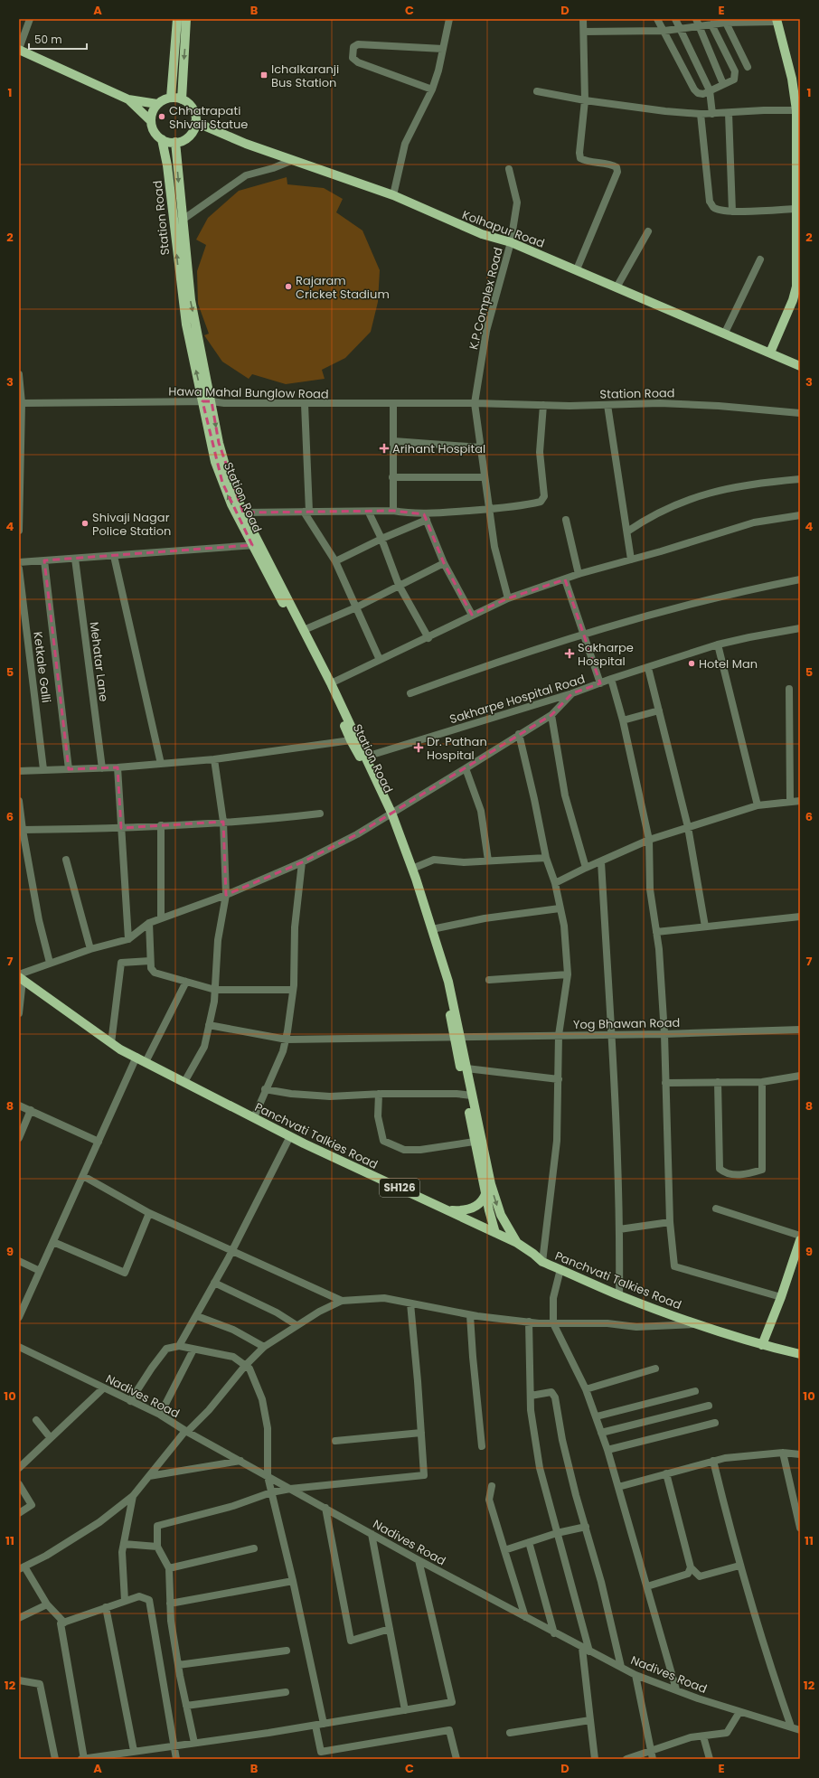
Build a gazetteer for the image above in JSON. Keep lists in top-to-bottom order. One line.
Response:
{"streets":{"main road":["Station Road","Kolhapur Road","Panchvati Talkies Road","SH126"],"street":["K.P.Complex Road","Hawa Mahal Bunglow Road","Mehatar Lane","Ketkale Galli","Sakharpe Hospital Road","Yog Bhawan Road","Nadives Road"]},"crossings":[["Station Road","Kolhapur Road"],["Station Road","K.P.Complex Road"],["Station Road","Hawa Mahal Bunglow Road"],["Station Road","Sakharpe Hospital Road"],["Kolhapur Road","K.P.Complex Road"],["K.P.Complex Road","Hawa Mahal Bunglow Road"]],"places":{"transit":["Ichalkaranji Bus Station"],"other":["Chhatrapati Shivaji Statue","Rajaram Cricket Stadium","Shivaji Nagar Police Station","Hotel Man"],"health":["Arihant Hospital","Sakharpe Hospital","Dr. Pathan Hospital"]},"scale_bar":"50 m","grid":{"columns":["A","B","C","D","E"],"rows":["1","2","3","4","5","6","7","8","9","10","11","12"]}}
